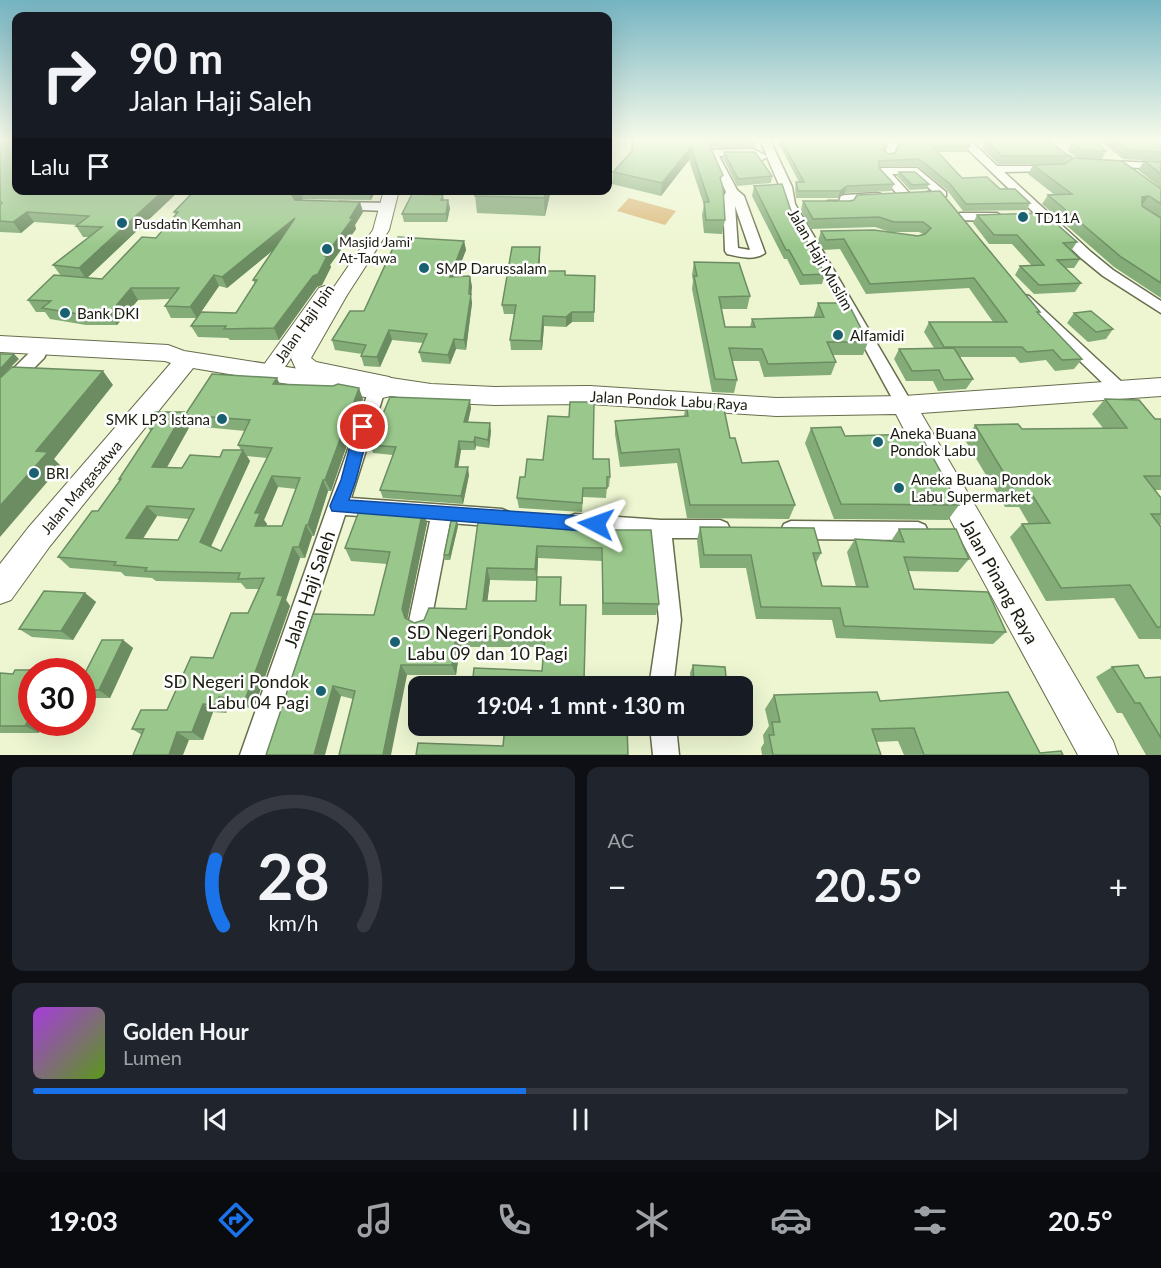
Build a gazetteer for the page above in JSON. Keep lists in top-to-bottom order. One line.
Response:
{"streets":{"main road":["Jalan Pondok Labu Raya","Jalan Margasatwa","Jalan Pinang Raya"],"street":["Jalan Haji Muslim","Jalan Haji Ipin","Jalan Haji Saleh"]},"crossings":[["Jalan Haji Muslim","Jalan Pondok Labu Raya"],["Jalan Haji Muslim","Jalan Pinang Raya"],["Jalan Haji Ipin","Jalan Pondok Labu Raya"],["Jalan Haji Ipin","Jalan Haji Saleh"],["Jalan Pondok Labu Raya","Jalan Margasatwa"],["Jalan Pondok Labu Raya","Jalan Pinang Raya"],["Jalan Pondok Labu Raya","Jalan Haji Saleh"]],"places":["TD11A","Pusdatin Kemhan","Masjid Jami' At-Taqwa","SMP Darussalam","Bank DKI","Alfamidi","SMK LP3 Istana","Aneka Buana Pondok Labu","BRI","Aneka Buana Pondok Labu Supermarket","SD Negeri Pondok Labu 09 dan 10 Pagi","SD Negeri Pondok Labu 04 Pagi"],"page":{"turn":["90 m","Jalan Haji Saleh"],"then":"Lalu","limit":"30","trip":"19:04 · 1 mnt · 130 m","tile":"AC","heat":["−","20.5°","+"],"song":["Golden Hour","Lumen"],"tabs":["19:03","20.5°"],"gauge":["28","km/h"]}}
